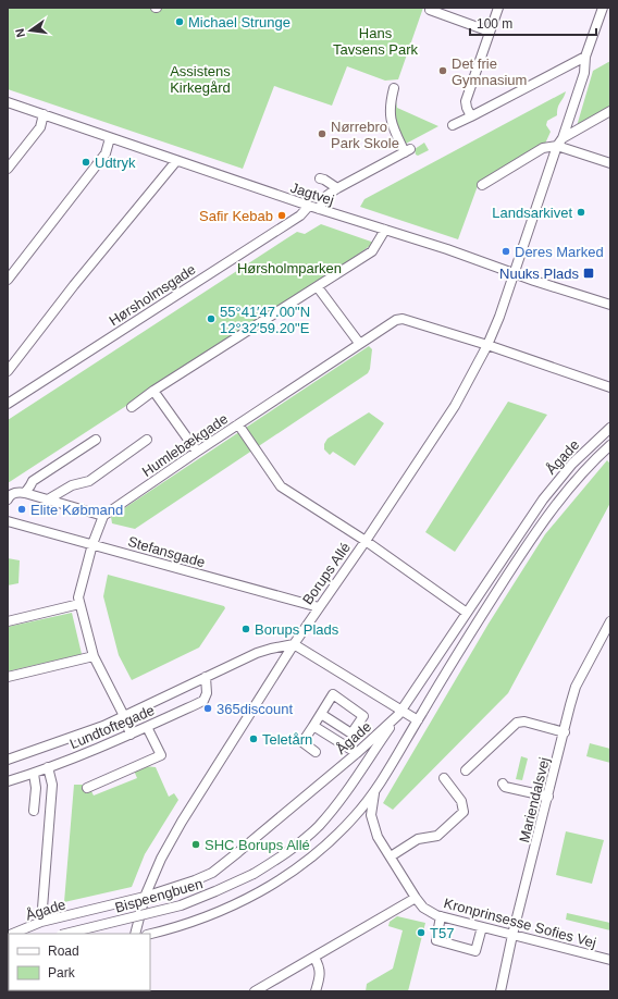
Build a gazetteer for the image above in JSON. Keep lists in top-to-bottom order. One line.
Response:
{"streets":{"street":["Jagtvej","Hørsholmsgade","Humlebækgade","Ågade","Stefansgade","Borups Allé","Lundtoftegade","Mariendalsvej","Bispeengbuen","Kronprinsesse Sofies Vej"]},"crossings":[["Jagtvej","Hørsholmsgade"],["Jagtvej","Borups Allé"],["Humlebækgade","Borups Allé"],["Ågade","Borups Allé"],["Ågade","Bispeengbuen"],["Ågade","Kronprinsesse Sofies Vej"],["Stefansgade","Borups Allé"],["Borups Allé","Lundtoftegade"],["Mariendalsvej","Kronprinsesse Sofies Vej"]],"parks":["Hans Tavsens Park","Assistens Kirkegård","Hørsholmparken"],"places":{"other":["Michael Strunge","Det frie Gymnasium","Nørrebro Park Skole","Udtryk","Landsarkivet","Safir Kebab","Deres Marked","55°41′47.00\"N 12°32′59.20\"E","Elite Købmand","Borups Plads","365discount","Teletårn","SHC Borups Allé","T57"],"transit":["Nuuks Plads"]},"legend":["Road","Park"],"scale_bar":"100 m","north":"left"}
